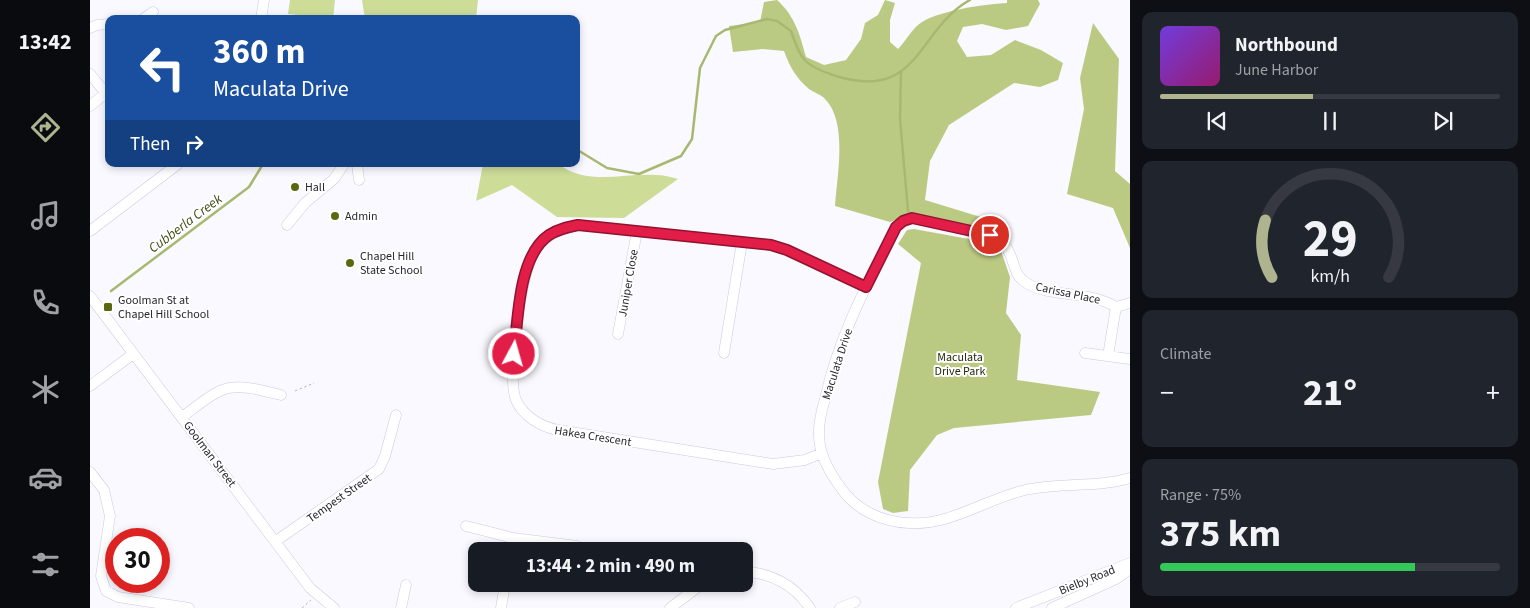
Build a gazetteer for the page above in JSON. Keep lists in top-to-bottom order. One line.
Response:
{"streets":{"street":["Juniper Close","Carissa Place","Maculata Drive","Hakea Crescent","Goolman Street","Tempest Street","Bielby Road"]},"crossings":[["Juniper Close","Hakea Crescent"],["Carissa Place","Maculata Drive"],["Maculata Drive","Hakea Crescent"],["Goolman Street","Tempest Street"]],"water":["Cubberla Creek"],"parks":["Maculata Drive Park"],"places":{"other":["Hall","Admin","Chapel Hill State School"],"transit":["Goolman St at Chapel Hill School"]},"page":{"tabs":"13:42","turn":["360 m","Maculata Drive"],"song":["Northbound","June Harbor"],"then":"Then","tile":["Climate",["Range · 75%","375 km"]],"heat":["−","21°","+"],"limit":"30","trip":"13:44 · 2 min · 490 m","gauge":["29","km/h"]}}
